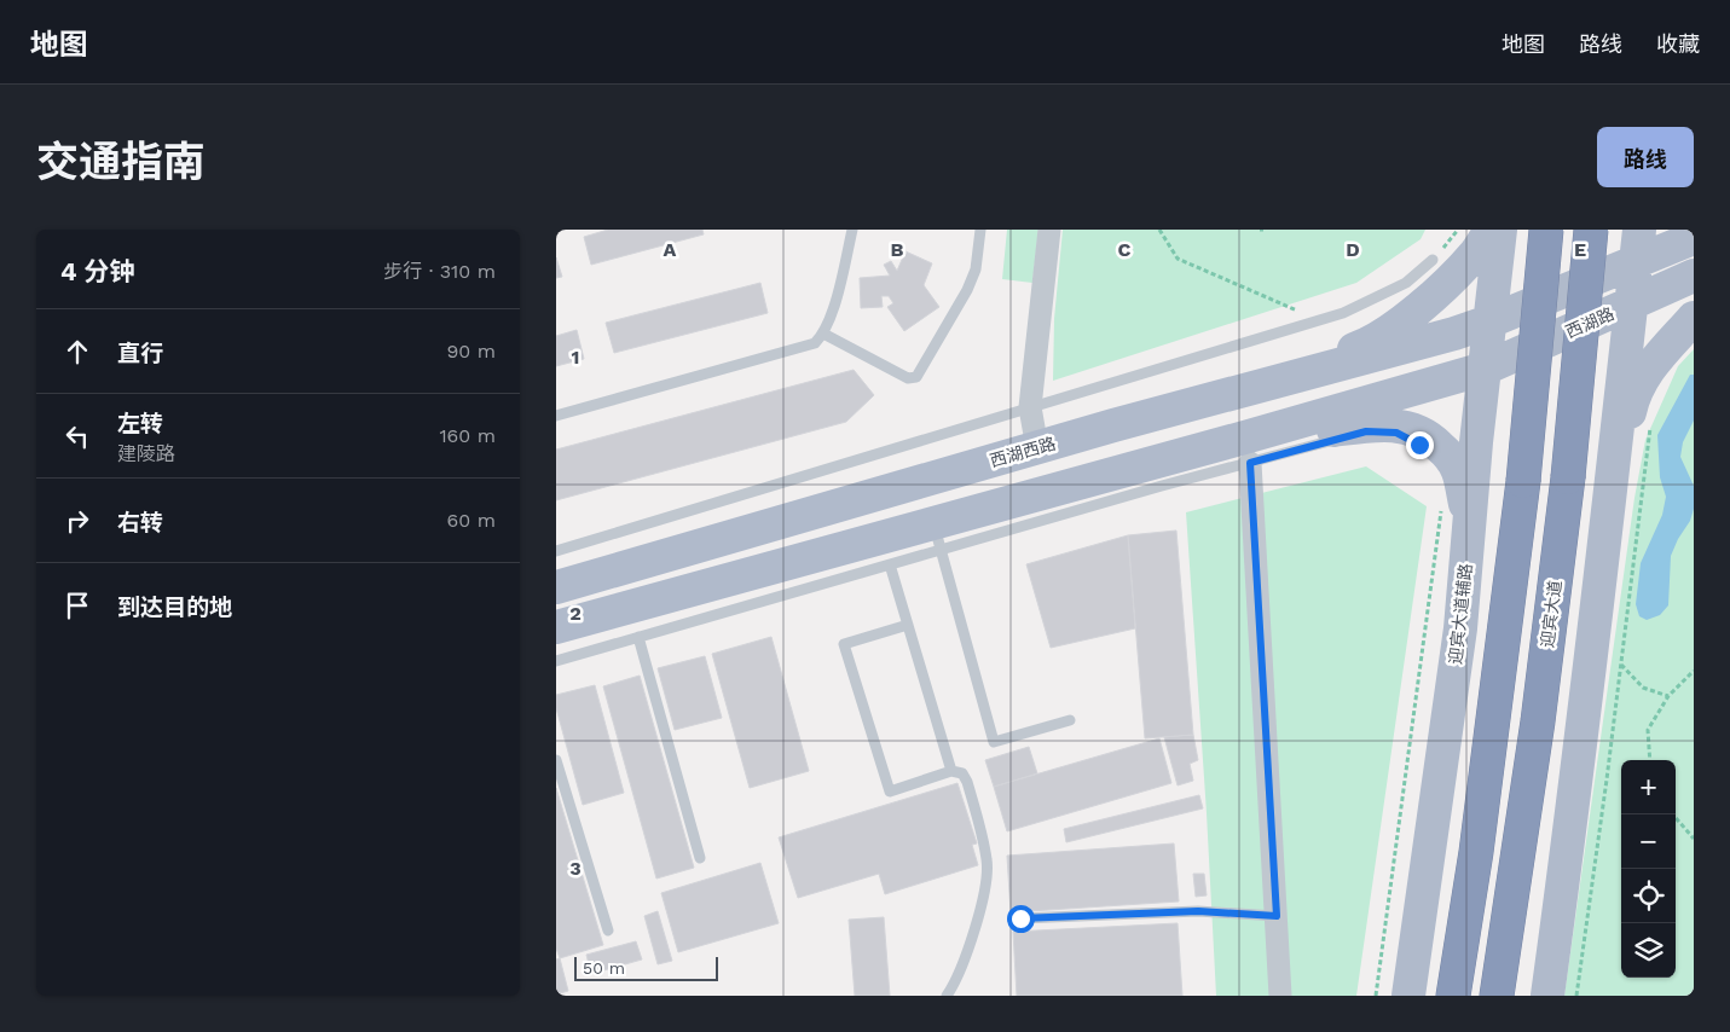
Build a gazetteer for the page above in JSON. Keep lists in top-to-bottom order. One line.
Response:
{"streets":{"highway":["迎宾大道"],"main road":["西湖路","西湖西路","迎宾大道辅路"]},"crossings":[["西湖路","迎宾大道辅路"],["西湖西路","迎宾大道辅路"]],"scale_bar":"50 m","page":{"header":"地图","nav":["地图","路线","收藏"],"title":"交通指南","buttons":"路线","heading":["4 分钟","步行 · 310 m"],"list":[["直行","90 m"],["左转","建陵路","160 m"],["右转","60 m"],"到达目的地"],"map_buttons":["+","−"],"scale":"50 m"},"grid":{"columns":["A","B","C","D","E"],"rows":["1","2","3"]}}
